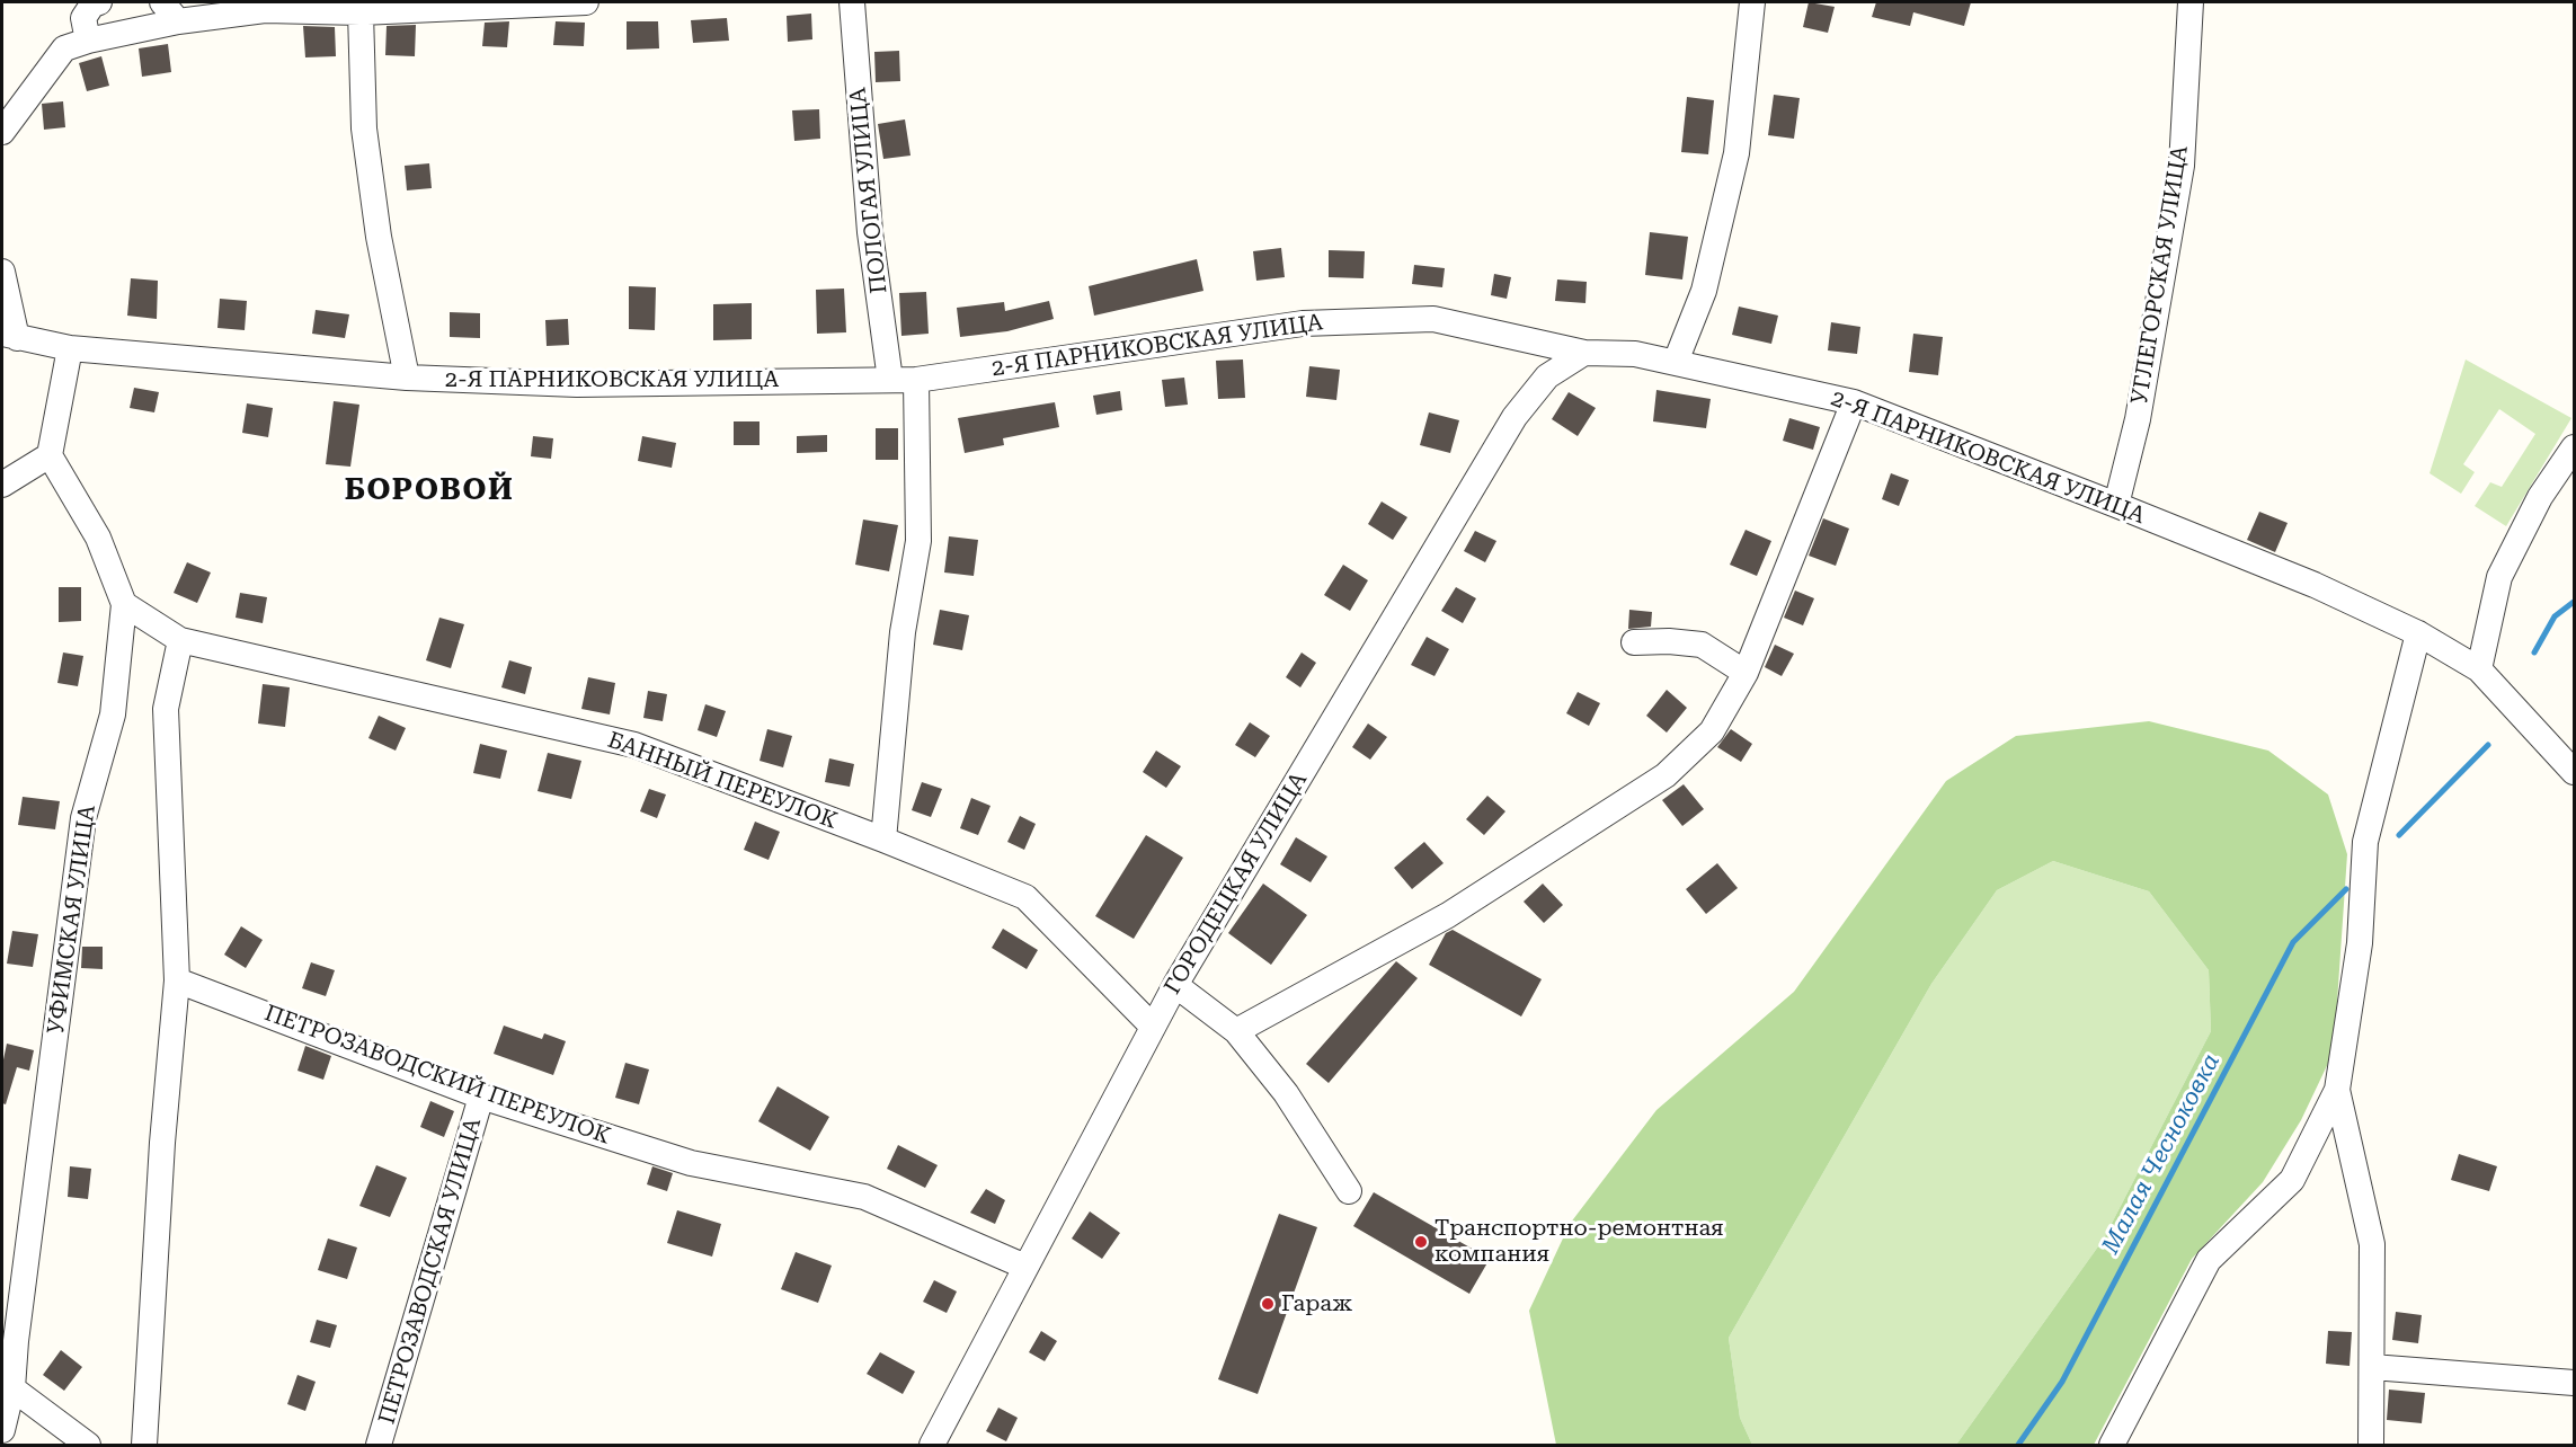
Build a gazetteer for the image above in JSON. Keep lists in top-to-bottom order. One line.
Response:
{"streets":{"street":["ПОЛОГАЯ УЛИЦА","УГЛЕГОРСКАЯ УЛИЦА","2-Я ПАРНИКОВСКАЯ УЛИЦА","БАННЫЙ ПЕРЕУЛОК","ГОРОДЕЦКАЯ УЛИЦА","УФИМСКАЯ УЛИЦА","ПЕТРОЗАВОДСКИЙ ПЕРЕУЛОК","ПЕТРОЗАВОДСКАЯ УЛИЦА"]},"crossings":[["ПОЛОГАЯ УЛИЦА","2-Я ПАРНИКОВСКАЯ УЛИЦА"],["УГЛЕГОРСКАЯ УЛИЦА","2-Я ПАРНИКОВСКАЯ УЛИЦА"],["2-Я ПАРНИКОВСКАЯ УЛИЦА","ГОРОДЕЦКАЯ УЛИЦА"],["БАННЫЙ ПЕРЕУЛОК","ГОРОДЕЦКАЯ УЛИЦА"],["БАННЫЙ ПЕРЕУЛОК","УФИМСКАЯ УЛИЦА"],["ГОРОДЕЦКАЯ УЛИЦА","ПЕТРОЗАВОДСКИЙ ПЕРЕУЛОК"],["ПЕТРОЗАВОДСКИЙ ПЕРЕУЛОК","ПЕТРОЗАВОДСКАЯ УЛИЦА"]],"districts":["БОРОВОЙ"],"water":["Малая Чесноковка"],"places":["Транспортно-ремонтная компания","Гараж"]}
